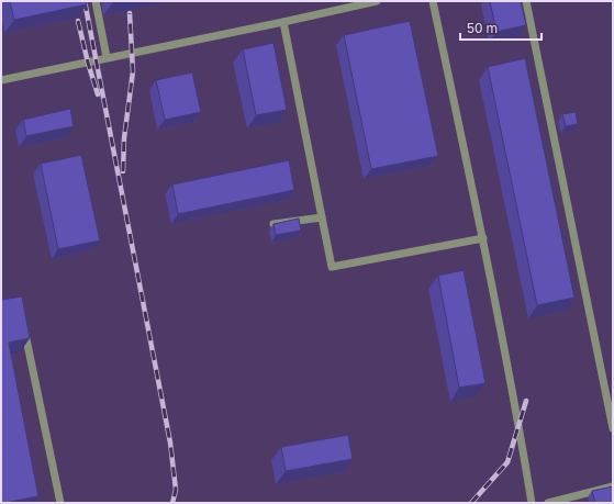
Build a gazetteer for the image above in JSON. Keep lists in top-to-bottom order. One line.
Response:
{"scale_bar":"50 m"}
